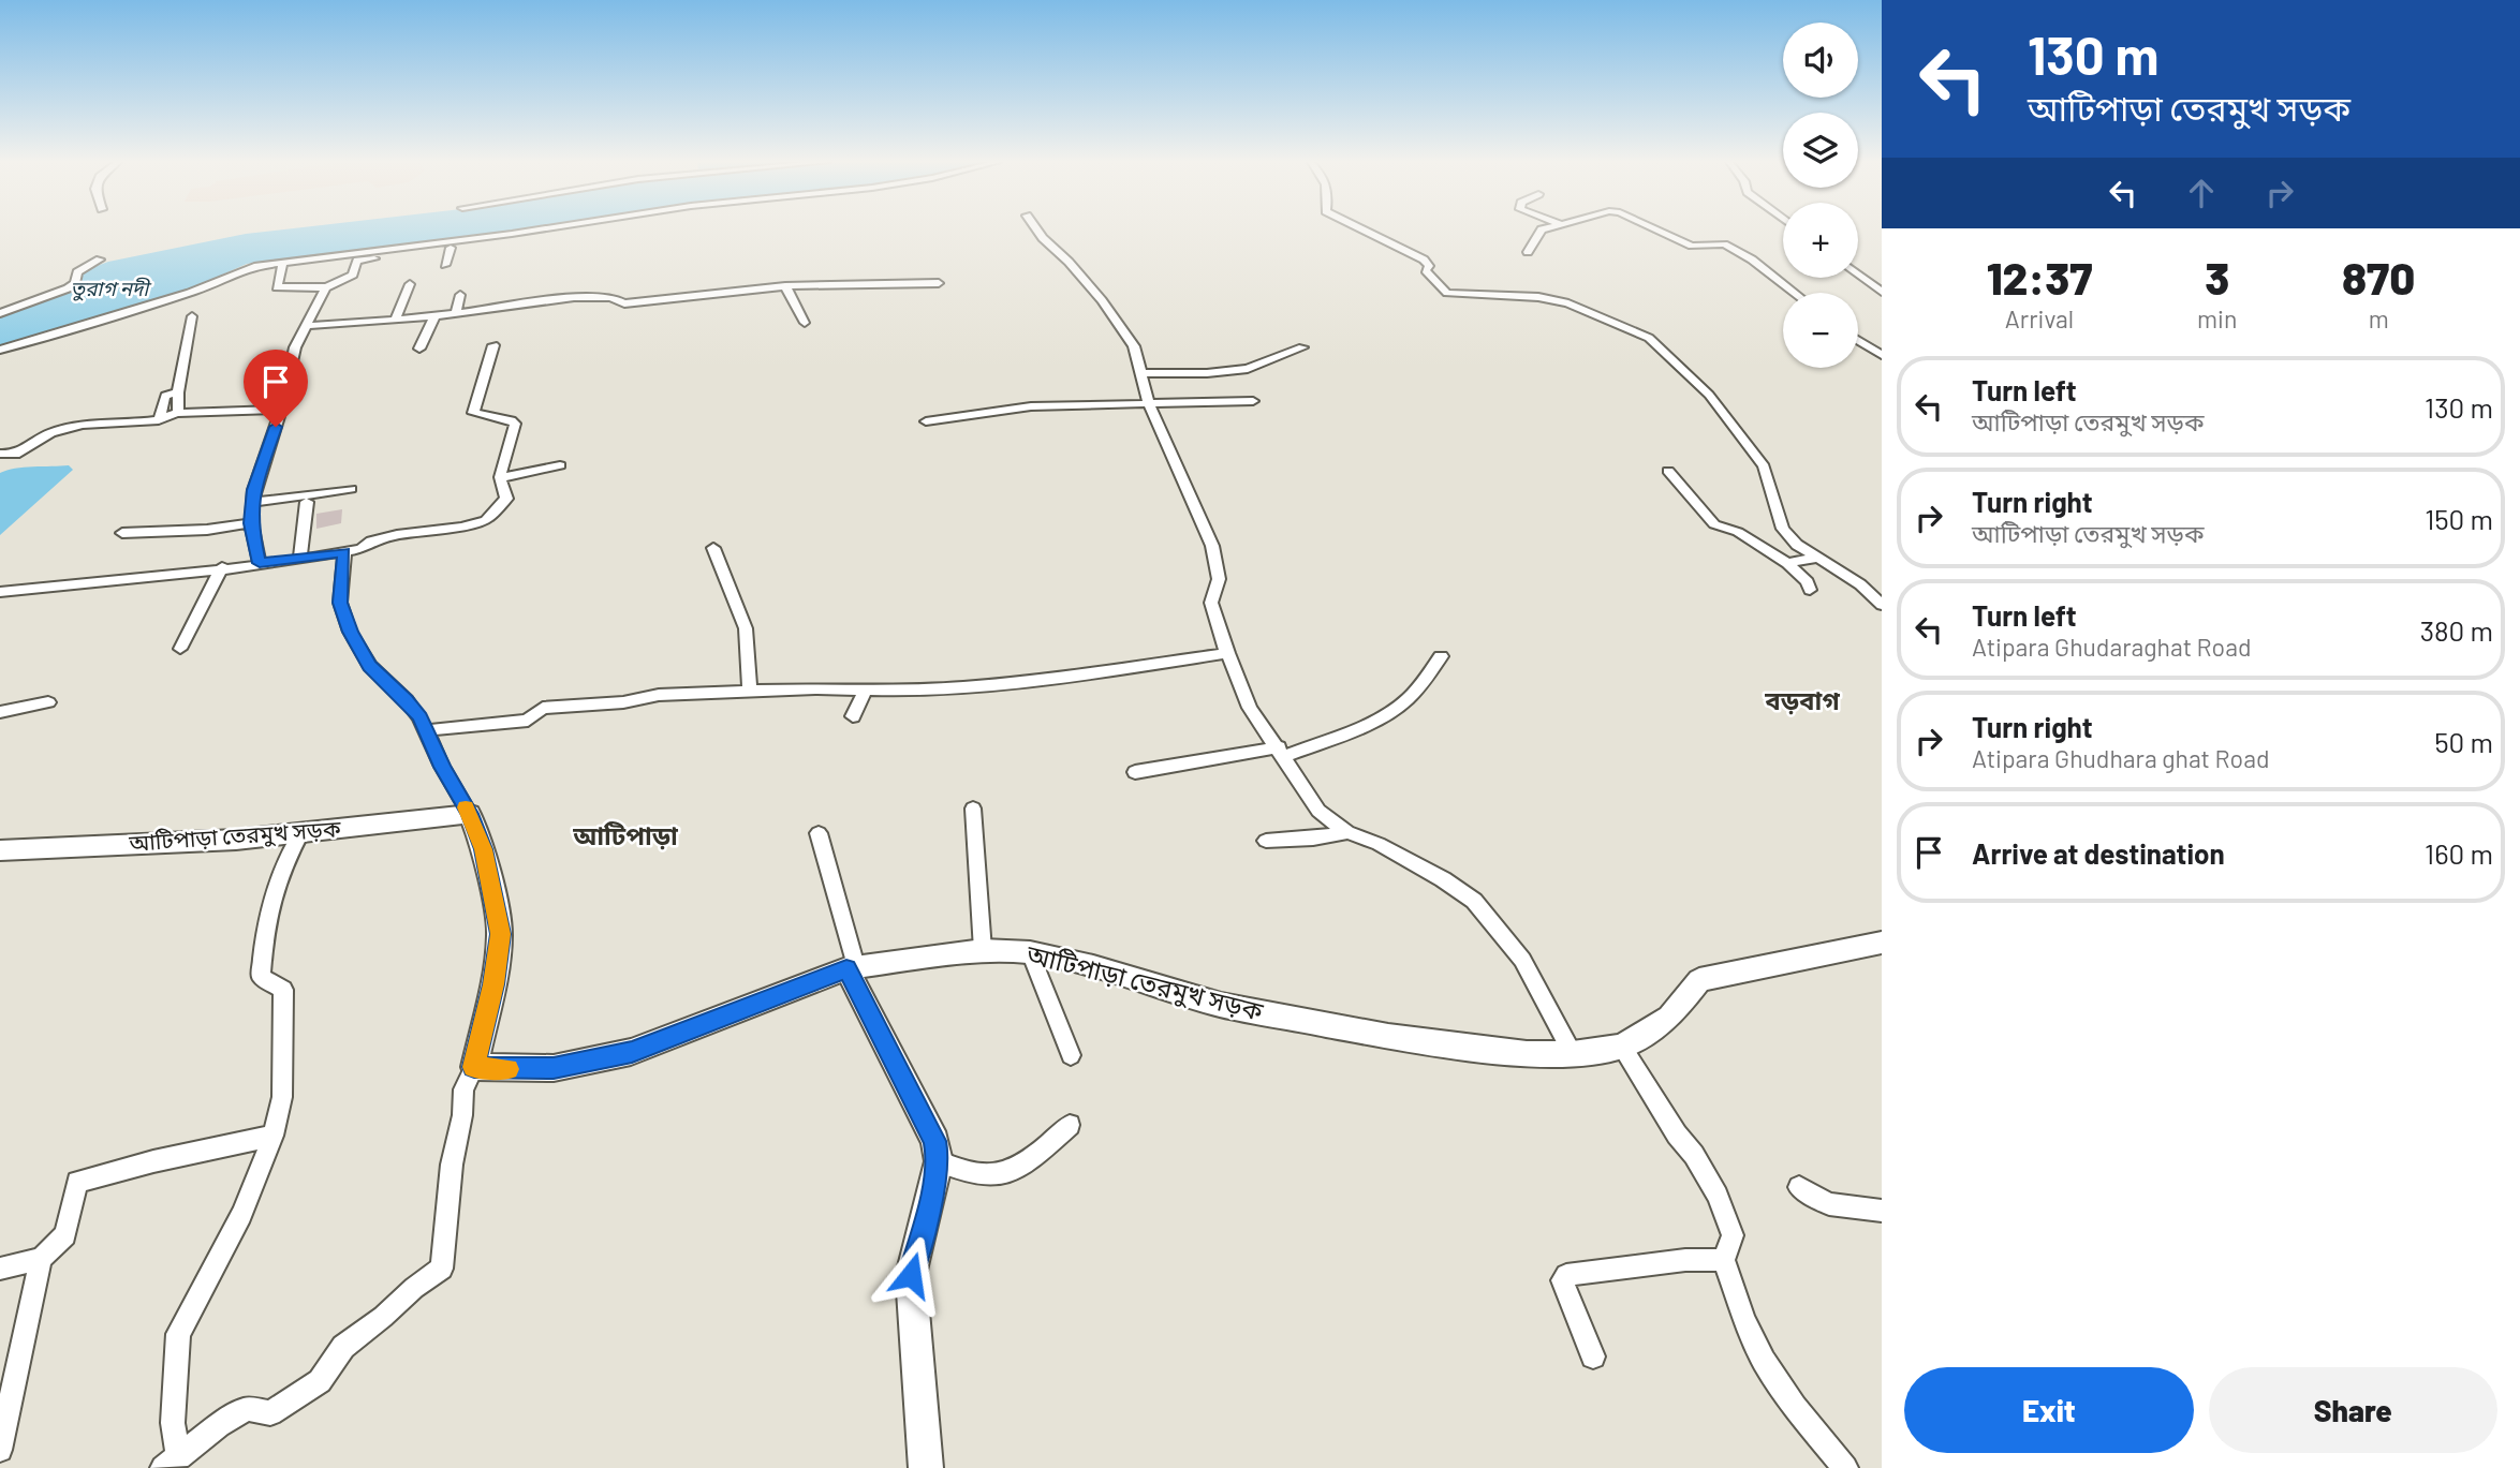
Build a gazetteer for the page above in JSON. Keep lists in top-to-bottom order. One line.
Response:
{"streets":{"main road":["আটিপাড়া তেরমুখ সড়ক"]},"districts":["বড়বাগ","আটিপাড়া"],"water":["তুরাগ নদী"],"page":{"turn":["130 m","আটিপাড়া তেরমুখ সড়ক"],"map_buttons":["+","−"],"eta":["12:37","Arrival","3","min","870","m"],"list":[{"name":"Turn left","note":"আটিপাড়া তেরমুখ সড়ক","value":"130 m"},{"name":"Turn right","note":"আটিপাড়া তেরমুখ সড়ক","value":"150 m"},{"name":"Turn left","note":"Atipara Ghudaraghat Road","value":"380 m"},{"name":"Turn right","note":"Atipara Ghudhara ghat Road","value":"50 m"},{"name":"Arrive at destination","value":"160 m"}],"buttons":["Exit","Share"]}}
